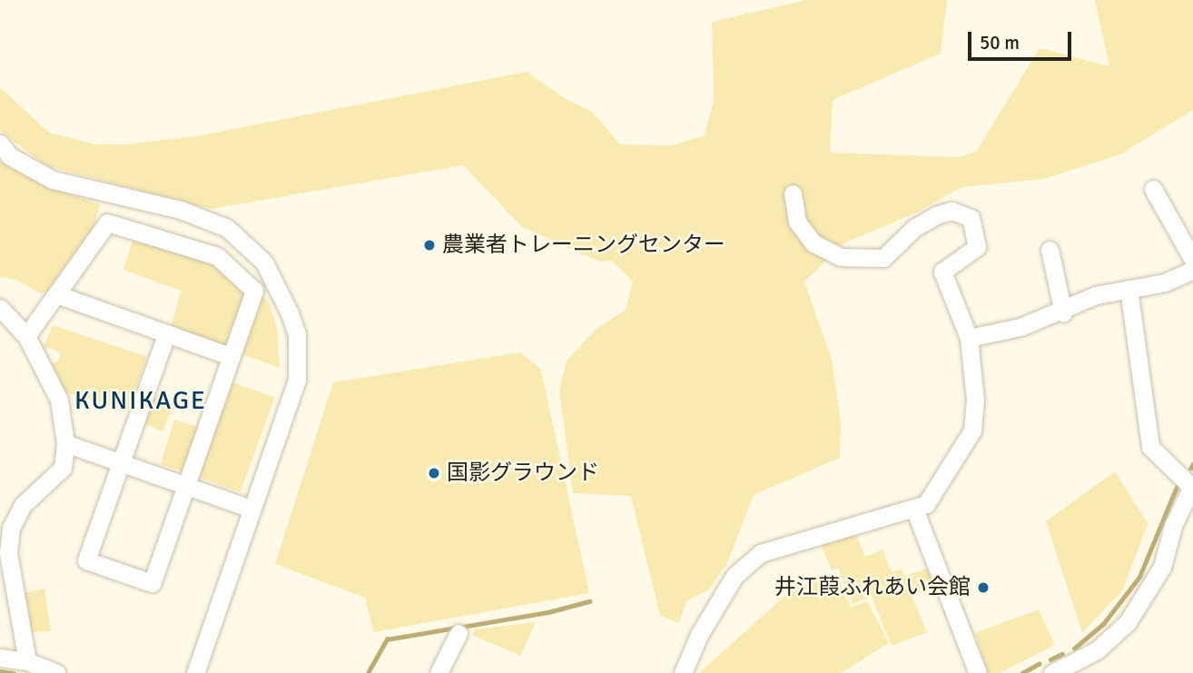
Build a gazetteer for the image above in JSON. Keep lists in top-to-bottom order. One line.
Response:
{"districts":["KUNIKAGE"],"places":["農業者トレーニングセンター","国影グラウンド","井江葭ふれあい会館"],"scale_bar":"50 m"}
